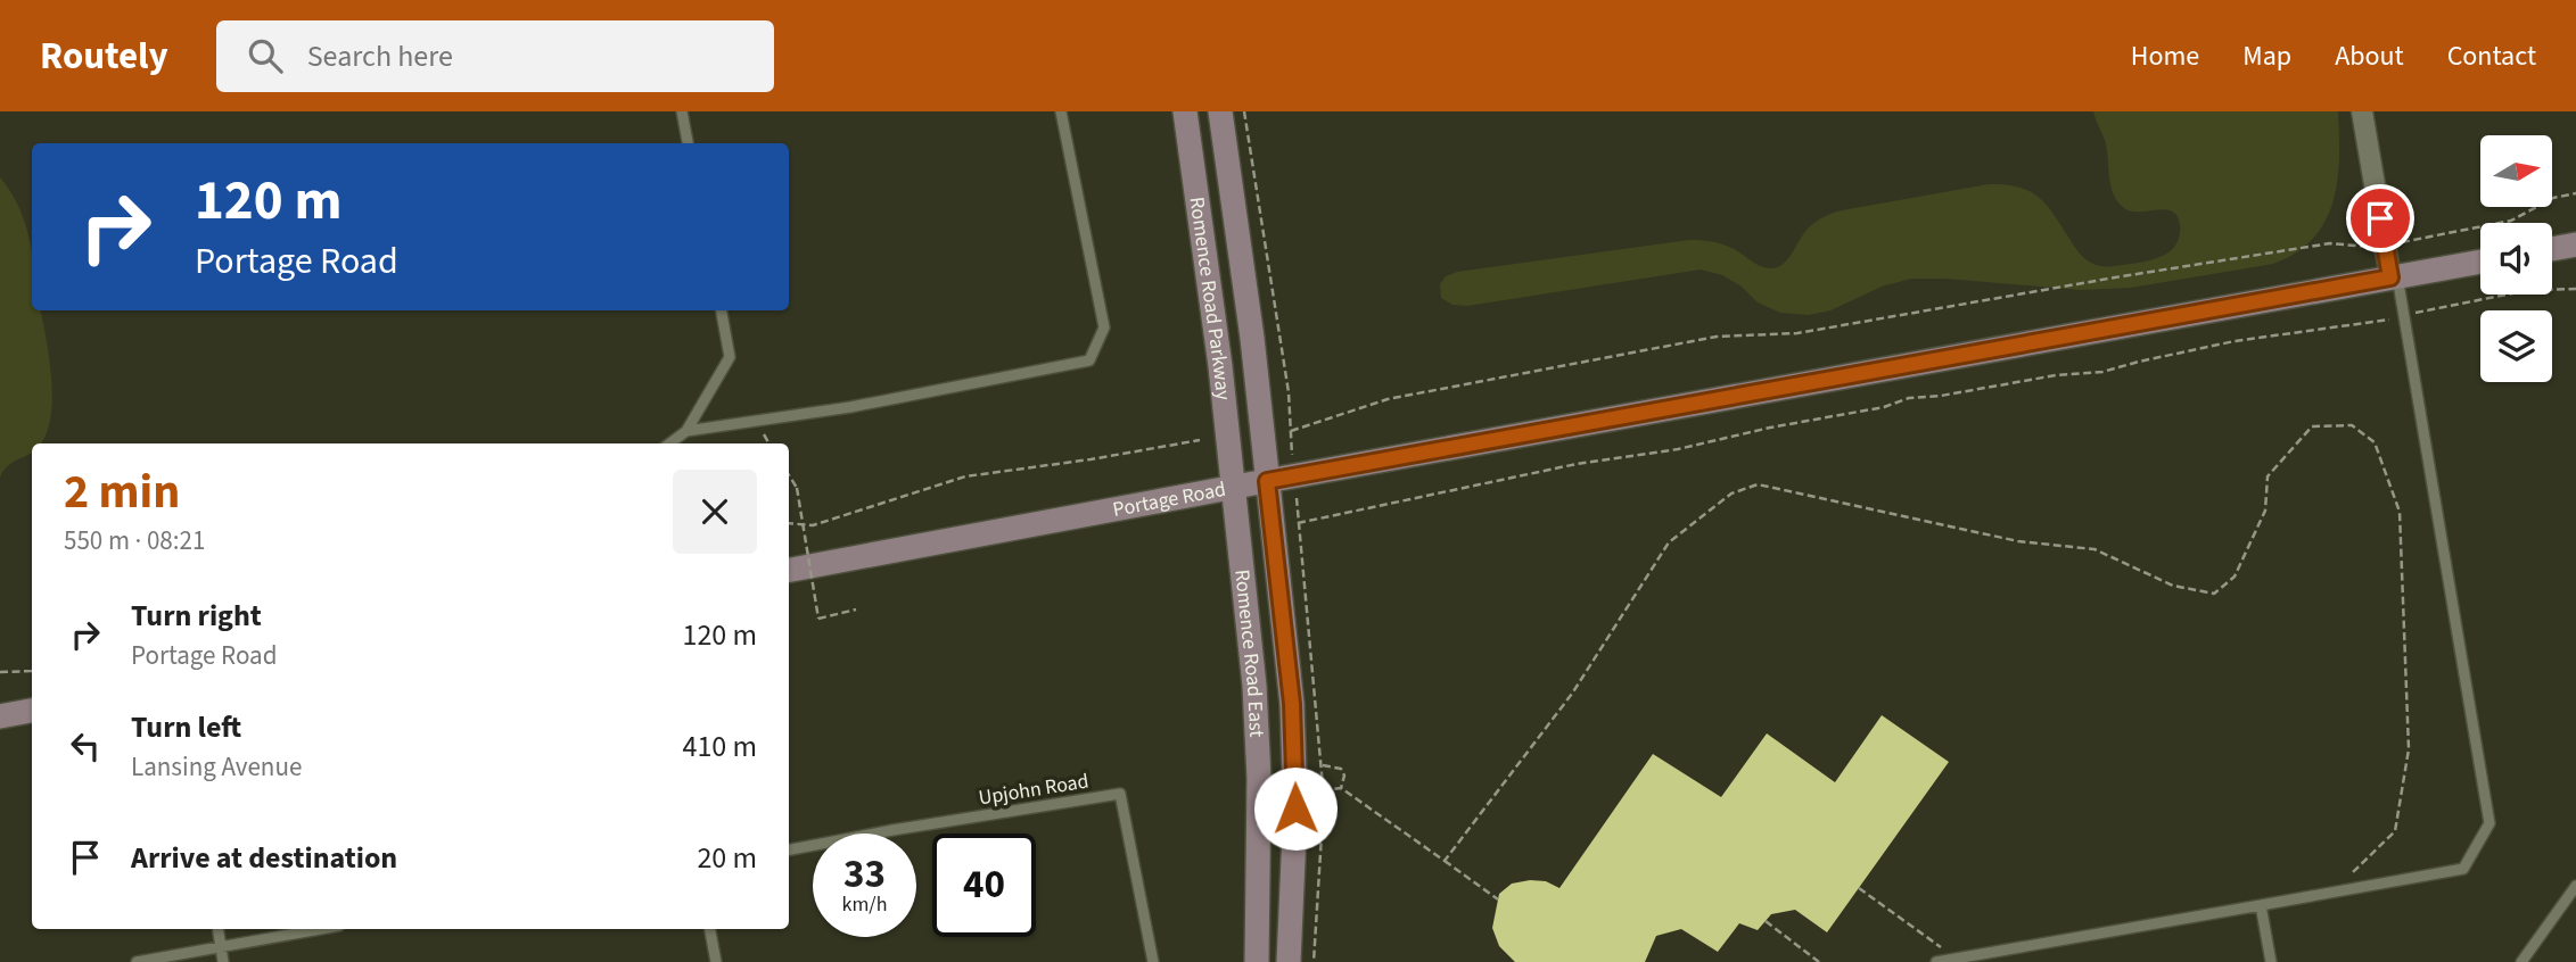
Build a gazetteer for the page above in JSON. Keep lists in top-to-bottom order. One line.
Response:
{"streets":{"main road":["Romence Road Parkway","Portage Road","Romence Road East"],"lane":["Upjohn Road"]},"crossings":[["Romence Road Parkway","Portage Road"],["Romence Road Parkway","Romence Road East"],["Portage Road","Romence Road East"]],"north":"right","page":{"header":"Routely","search":"Search here","nav":["Home","Map","About","Contact"],"turn":["120 m","Portage Road"],"heading":["2 min","550 m · 08:21"],"list":[{"name":"Turn right","note":"Portage Road","value":"120 m"},{"name":"Turn left","note":"Lansing Avenue","value":"410 m"},{"name":"Arrive at destination","value":"20 m"}],"speed":"33 km/h","limit":"40"}}
